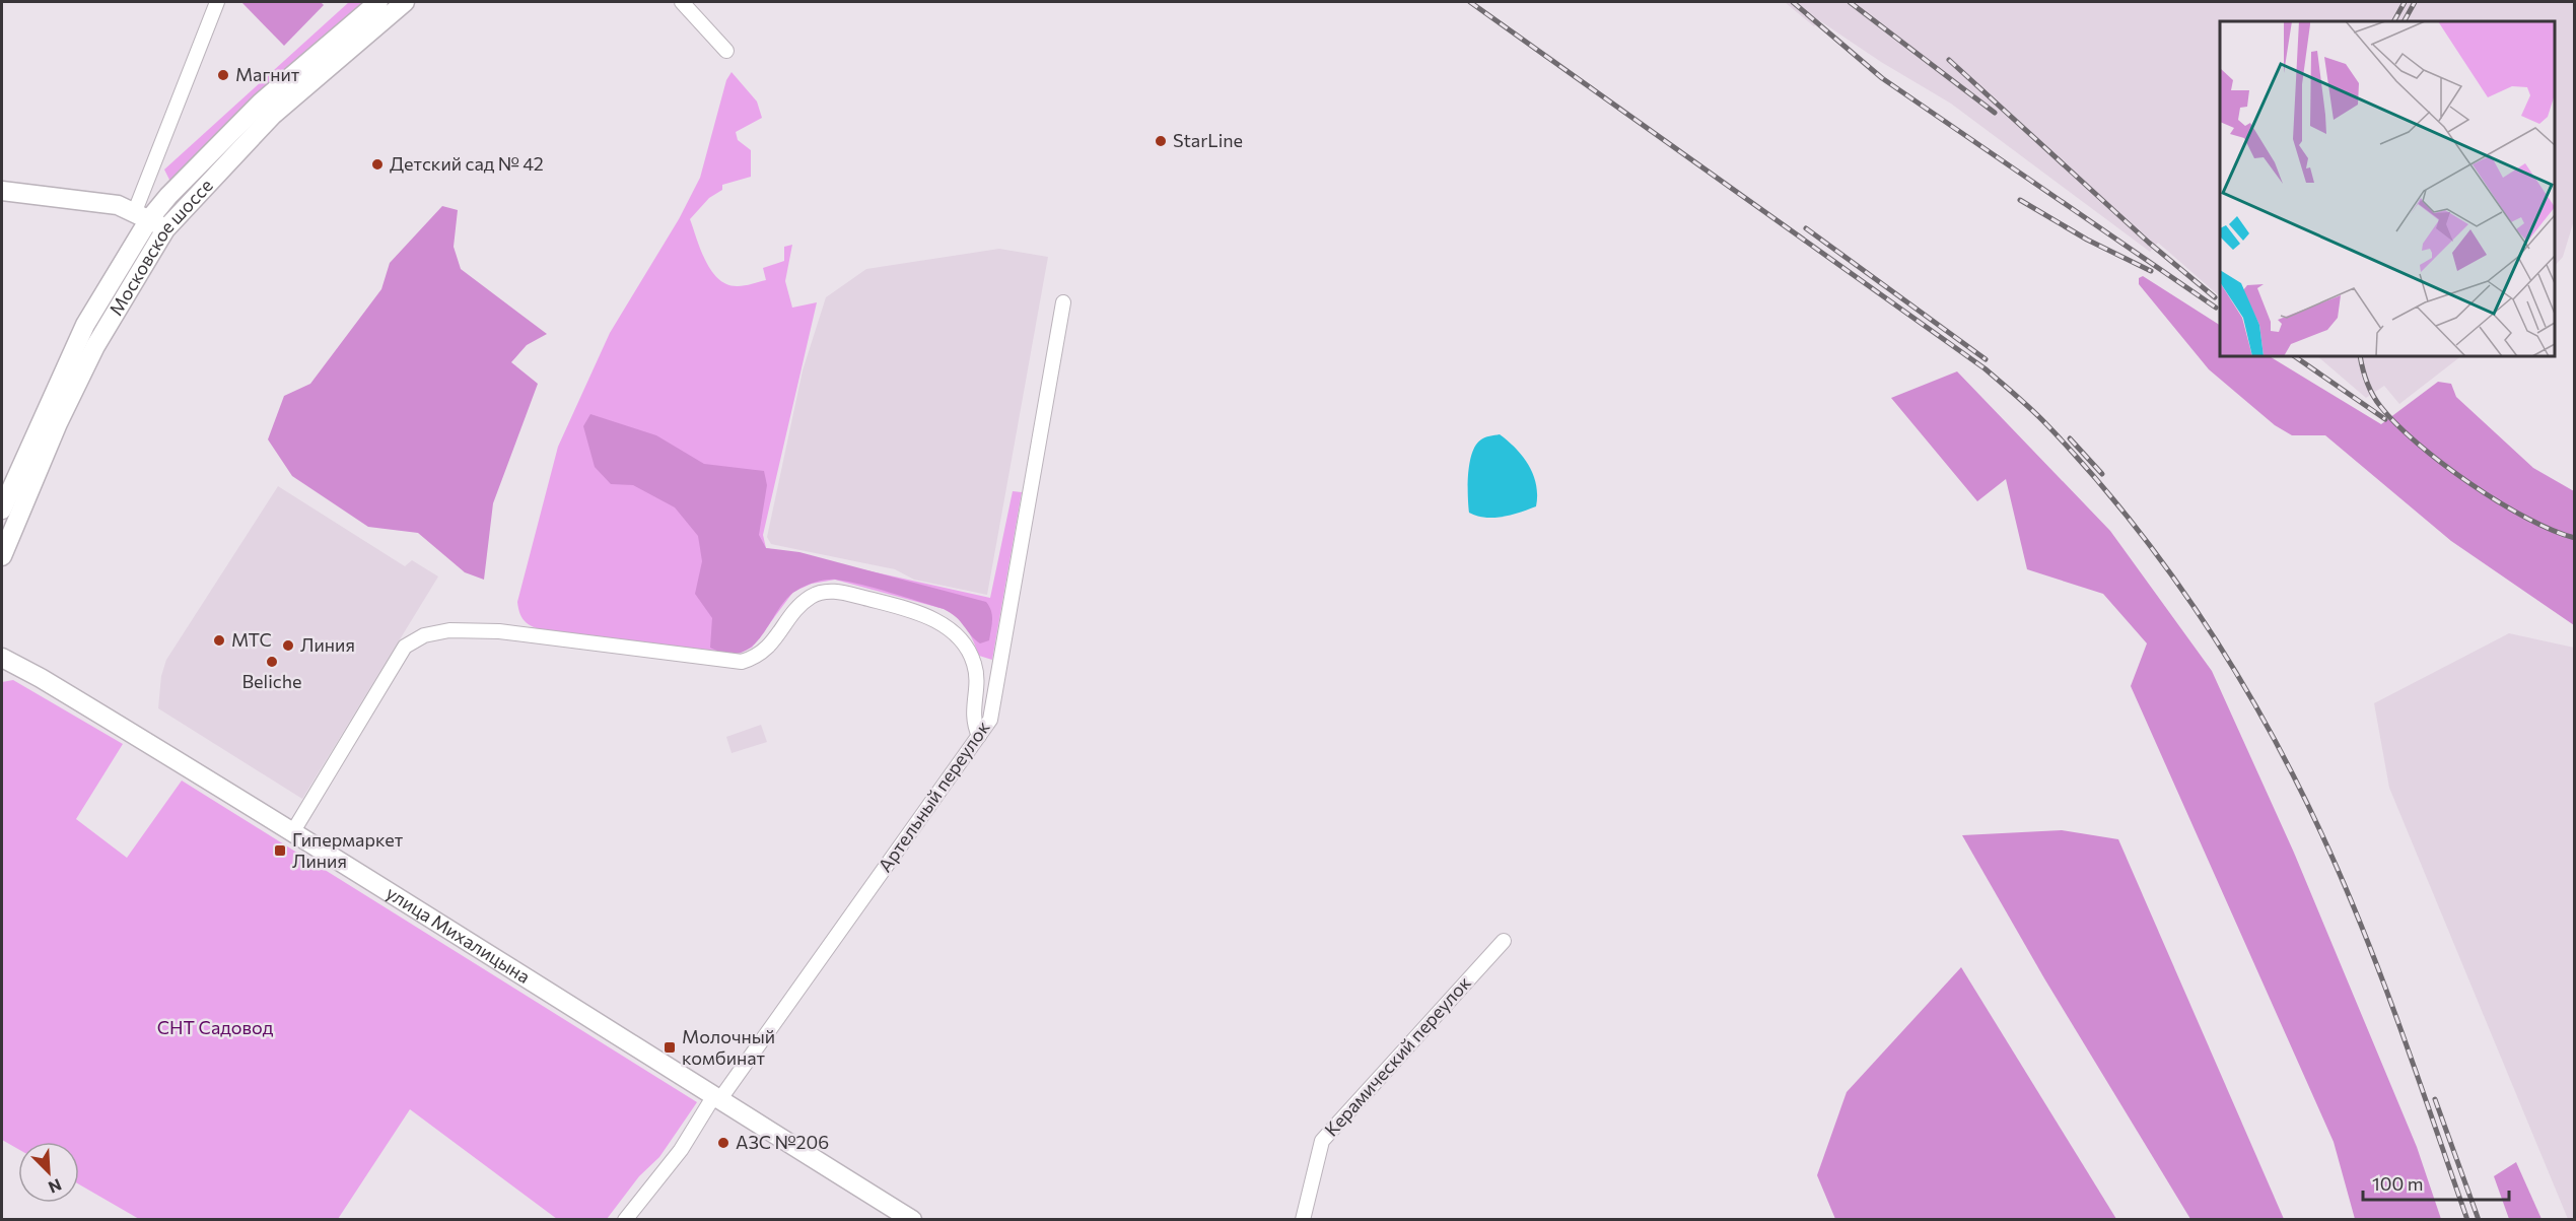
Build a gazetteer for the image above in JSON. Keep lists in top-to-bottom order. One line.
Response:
{"streets":{"main road":["Московское шоссе","улица Михалицына"],"street":["Артельный переулок","Керамический переулок"]},"crossings":[["Артельный переулок","улица Михалицына"]],"parks":["СНТ Садовод"],"places":{"other":["Магнит","StarLine","Детский сад № 42","МТС","Линия","Beliche","АЗС №206"],"transit":["Гипермаркет Линия","Молочный комбинат"]},"scale_bar":"100 m","north":"bottom right"}
